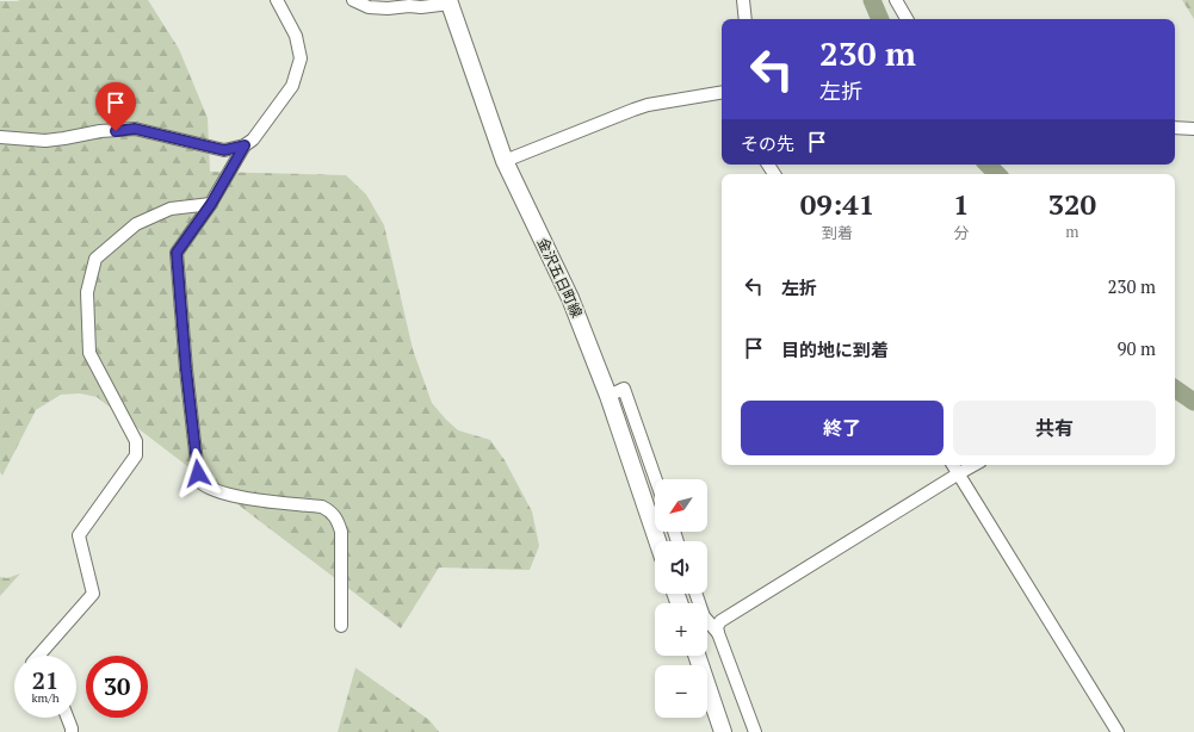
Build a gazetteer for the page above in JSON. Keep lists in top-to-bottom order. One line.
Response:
{"streets":{"main road":["金沢五日町線"]},"north":"bottom left","page":{"turn":["230 m","左折"],"then":"その先","eta":["09:41","到着","1","分","320","m"],"list":[{"name":"左折","value":"230 m"},{"name":"目的地に到着","value":"90 m"}],"buttons":["終了","共有"],"map_buttons":["+","−"],"speed":"21 km/h","limit":"30"}}
